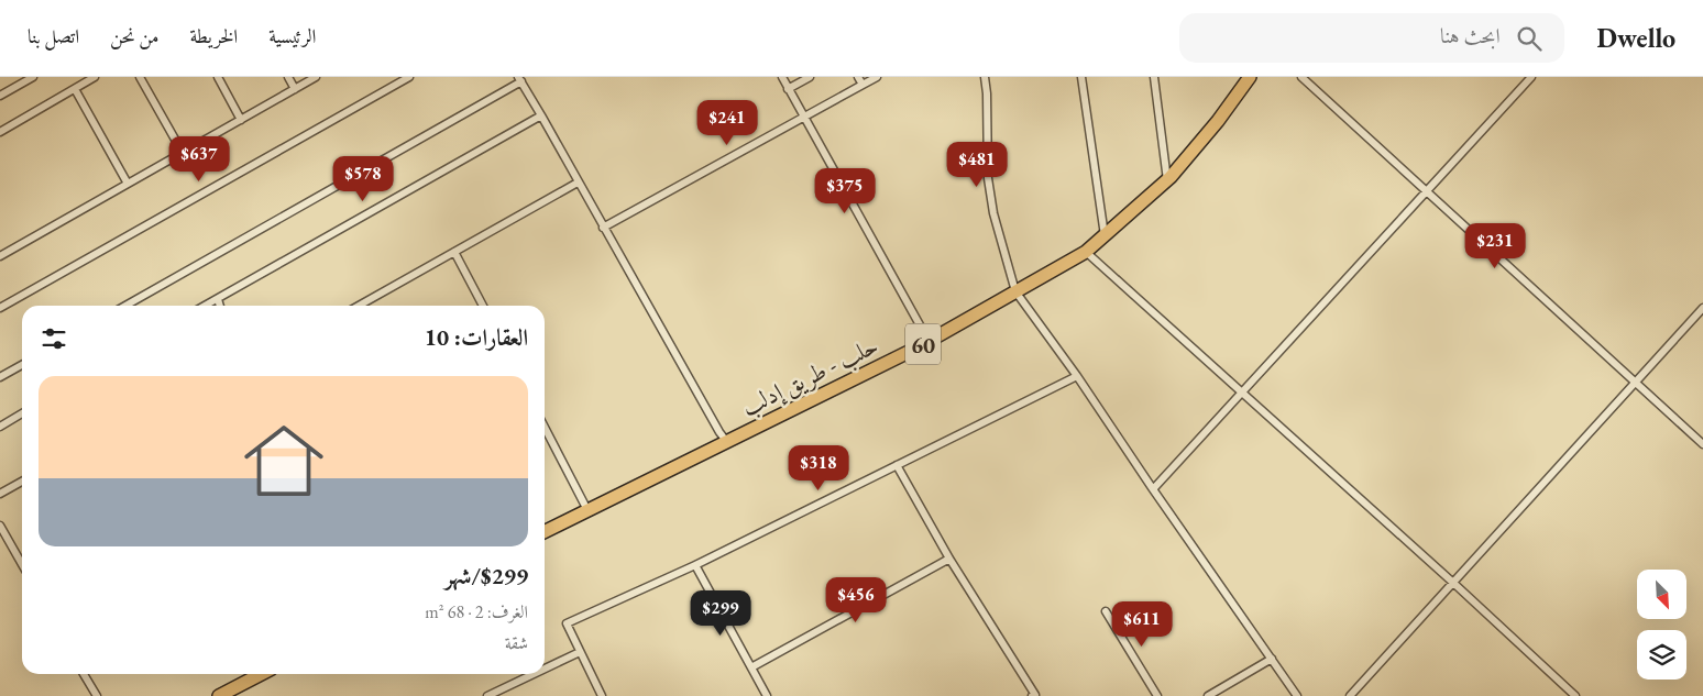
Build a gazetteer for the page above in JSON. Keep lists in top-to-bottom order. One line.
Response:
{"streets":{"highway":["60","حلب - طريق إدلب"]},"north":"bottom right","page":{"header":"Dwello","search":"ابحث هنا","nav":["الرئيسية","الخريطة","من نحن","اتصل بنا"],"price":["$241","$637","$481","$578","$375","$231","$318","$456","$299","$611"],"heading":"العقارات: 10","list":[{"name":"$299/شهر","note":"الغرف: 2 · 68 m² · شقة"}]}}
